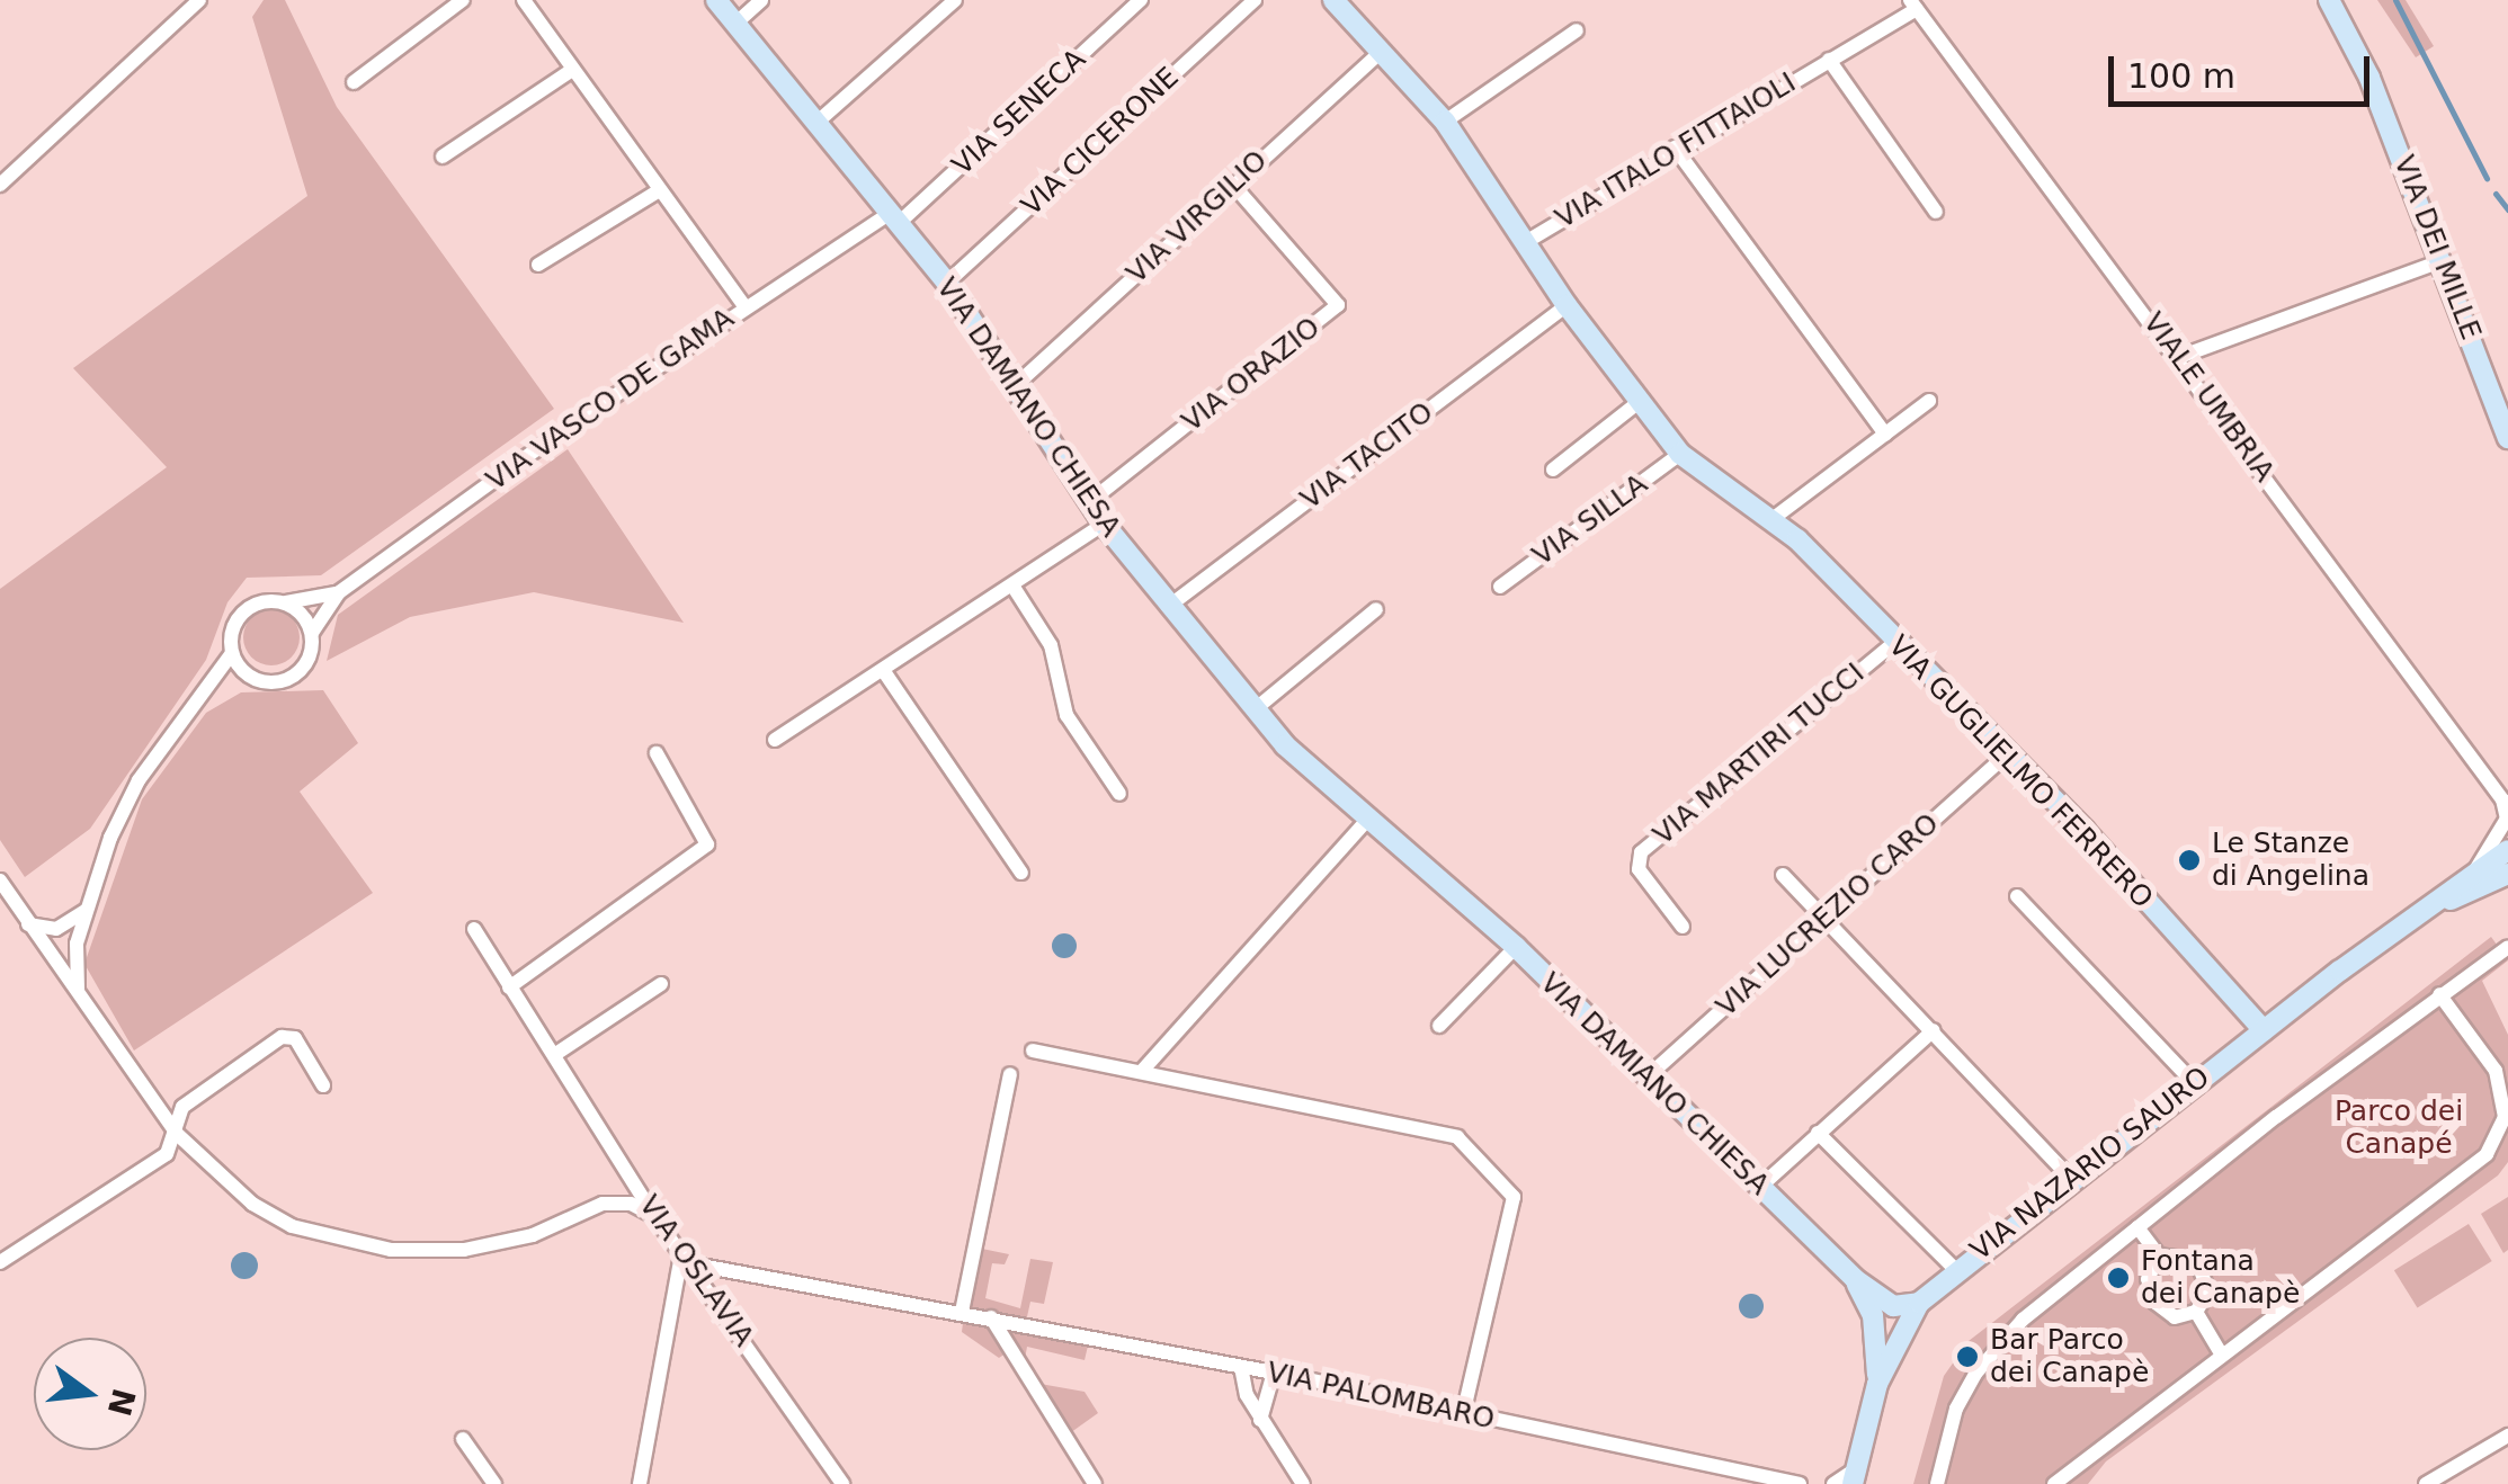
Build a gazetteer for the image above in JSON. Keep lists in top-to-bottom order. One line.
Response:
{"streets":{"street":["VIA SENECA","VIA CICERONE","VIA ITALO FITTAIOLI","VIA VIRGILIO","VIA DEI MILLE","VIA ORAZIO","VIALE UMBRIA","VIA VASCO DE GAMA","VIA DAMIANO CHIESA","VIA TACITO","VIA SILLA","VIA MARTIRI TUCCI","VIA GUGLIELMO FERRERO","VIA LUCREZIO CARO","VIA NAZARIO SAURO","VIA OSLAVIA","VIA PALOMBARO"]},"crossings":[["VIA SENECA","VIA VASCO DE GAMA"],["VIA SENECA","VIA DAMIANO CHIESA"],["VIA CICERONE","VIA DAMIANO CHIESA"],["VIA ITALO FITTAIOLI","VIALE UMBRIA"],["VIA ITALO FITTAIOLI","VIA GUGLIELMO FERRERO"],["VIA VIRGILIO","VIA ORAZIO"],["VIA VIRGILIO","VIA DAMIANO CHIESA"],["VIA VIRGILIO","VIA GUGLIELMO FERRERO"],["VIA ORAZIO","VIA DAMIANO CHIESA"],["VIALE UMBRIA","VIA NAZARIO SAURO"],["VIA VASCO DE GAMA","VIA DAMIANO CHIESA"],["VIA DAMIANO CHIESA","VIA TACITO"],["VIA DAMIANO CHIESA","VIA LUCREZIO CARO"],["VIA DAMIANO CHIESA","VIA NAZARIO SAURO"],["VIA TACITO","VIA GUGLIELMO FERRERO"],["VIA SILLA","VIA GUGLIELMO FERRERO"],["VIA MARTIRI TUCCI","VIA GUGLIELMO FERRERO"],["VIA GUGLIELMO FERRERO","VIA LUCREZIO CARO"],["VIA GUGLIELMO FERRERO","VIA NAZARIO SAURO"],["VIA OSLAVIA","VIA PALOMBARO"]],"parks":["Parco dei Canapé"],"places":["Le Stanze di Angelina","Fontana dei Canapè","Bar Parco dei Canapè"],"scale_bar":"100 m","north":"right"}
